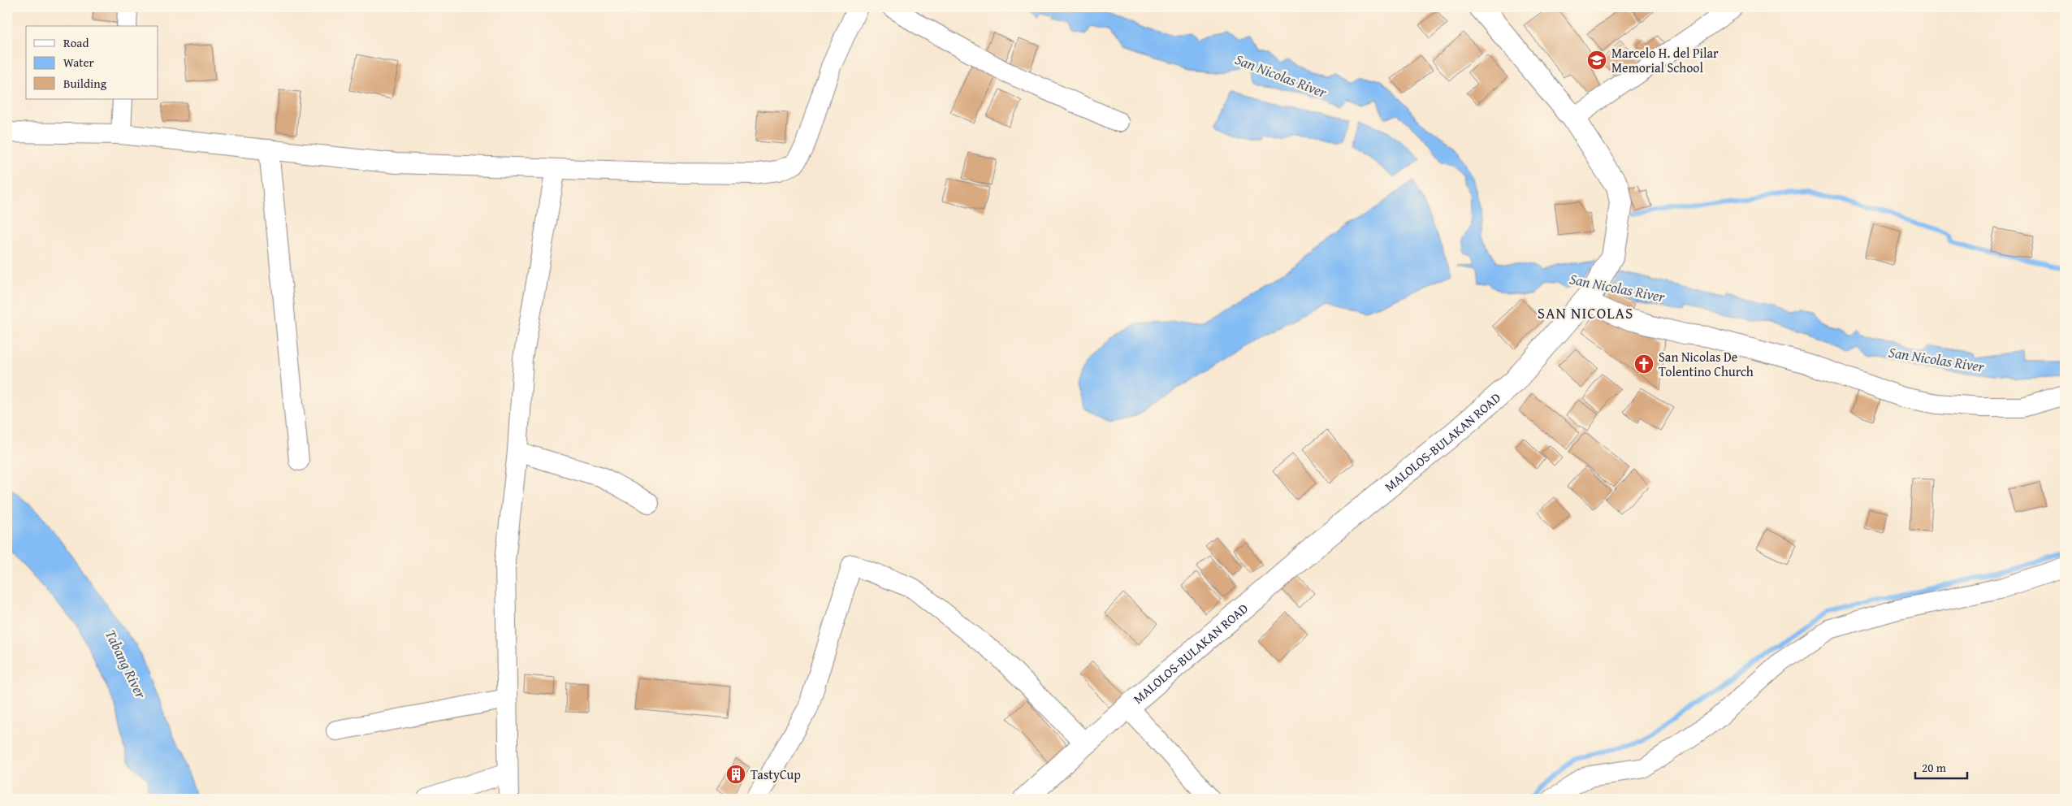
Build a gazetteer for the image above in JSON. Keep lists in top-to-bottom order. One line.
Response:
{"streets":{"main road":["MALOLOS-BULAKAN ROAD"]},"districts":["SAN NICOLAS"],"water":["San Nicolas River","Tabang River"],"places":{"school or university":["Marcelo H. del Pilar Memorial School"],"church":["San Nicolas De Tolentino Church"],"building":["TastyCup"]},"legend":["Road","Water","Building"],"scale_bar":"20 m"}
